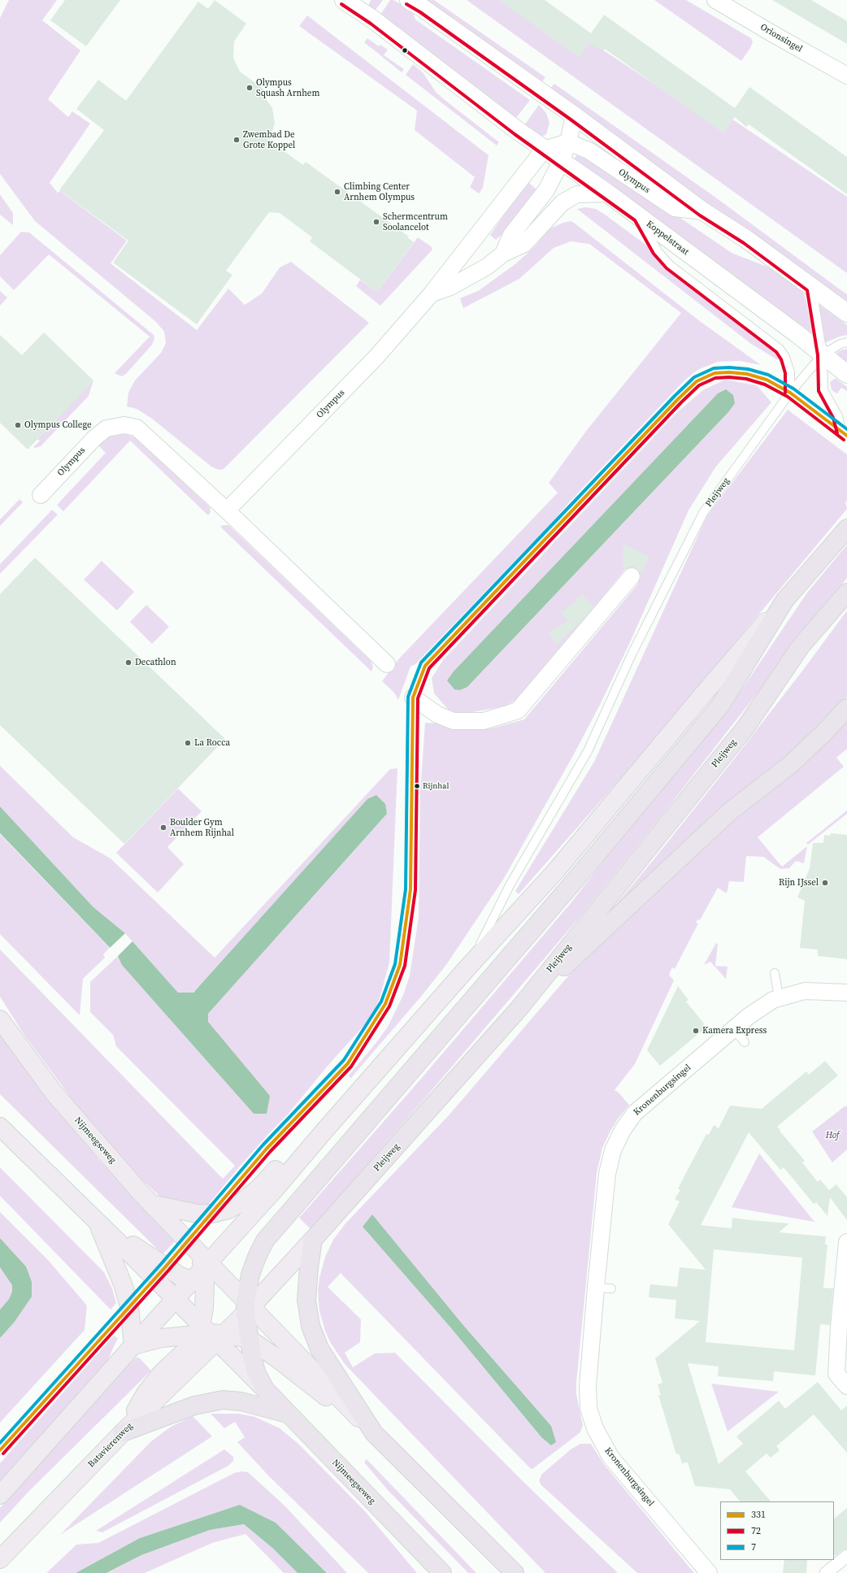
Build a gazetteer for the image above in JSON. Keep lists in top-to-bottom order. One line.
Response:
{"streets":{"highway":["Pleijweg","Nijmeegseweg"],"main road":["Batavierenweg"],"street":["Orionsingel","Olympus","Koppelstraat","Kronenburgsingel"]},"crossings":[["Olympus","Koppelstraat"],["Koppelstraat","Pleijweg"],["Pleijweg","Nijmeegseweg"],["Pleijweg","Batavierenweg"],["Nijmeegseweg","Batavierenweg"]],"parks":["Hof"],"places":["Olympus Squash Arnhem","Zwembad De Grote Koppel","Climbing Center Arnhem Olympus","Schermcentrum Soolancelot","Olympus College","Decathlon","La Rocca","Rijnhal","Boulder Gym Arnhem Rijnhal","Rijn IJssel","Kamera Express"],"lines":["transit line 72","transit line 7","transit line 331"],"legend":["331","72","7"]}
